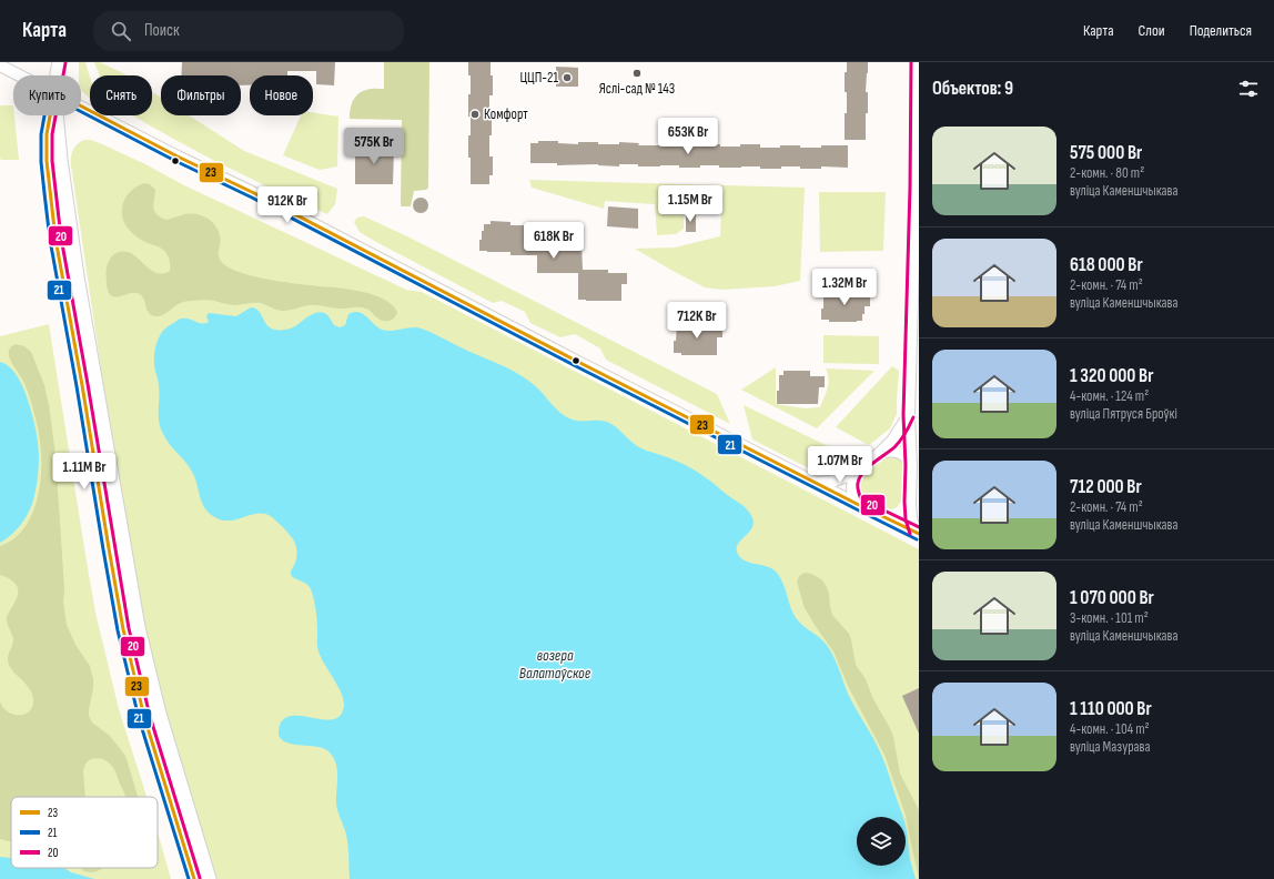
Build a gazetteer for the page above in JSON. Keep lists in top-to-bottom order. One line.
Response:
{"water":["возера Валатаўское"],"places":["Яслі-сад № 143","ЦЦП-21","Комфорт"],"lines":["transit line 20","transit line 23","transit line 21"],"legend":["23","21","20"],"page":{"header":"Карта","search":"Поиск","nav":["Карта","Слои","Поделиться"],"heading":"Объектов: 9","chip":["Купить","Снять","Фильтры","Новое"],"list":[{"name":"575 000 Br","note":"2-комн. · 80 m² · вуліца Каменшчыкава"},{"name":"618 000 Br","note":"2-комн. · 74 m² · вуліца Каменшчыкава"},{"name":"1 320 000 Br","note":"4-комн. · 124 m² · вуліца Пятруся Броўкі"},{"name":"712 000 Br","note":"2-комн. · 74 m² · вуліца Каменшчыкава"},{"name":"1 070 000 Br","note":"3-комн. · 101 m² · вуліца Каменшчыкава"},{"name":"1 110 000 Br","note":"4-комн. · 104 m² · вуліца Мазурава"}],"price":["653K Br","575K Br","1.15M Br","912K Br","618K Br","1.32M Br","712K Br","1.07M Br","1.11M Br"]}}
